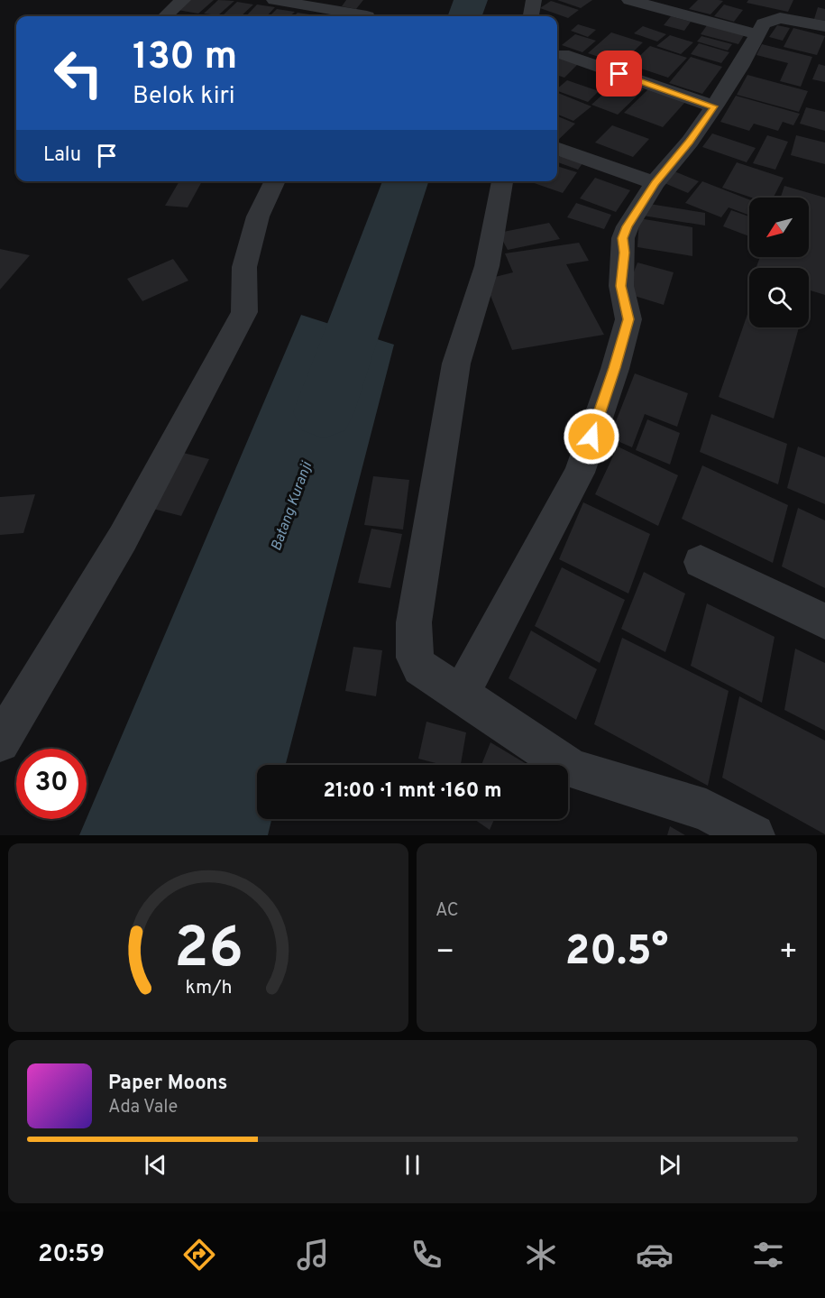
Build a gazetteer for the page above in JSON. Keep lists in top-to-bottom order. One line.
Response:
{"water":["Batang Kuranji"],"north":"bottom left","page":{"turn":["130 m","Belok kiri"],"then":"Lalu","limit":"30","trip":"21:00 · 1 mnt · 160 m","tile":"AC","heat":["−","20.5°","+"],"song":["Paper Moons","Ada Vale"],"tabs":"20:59","gauge":["26","km/h"]}}
